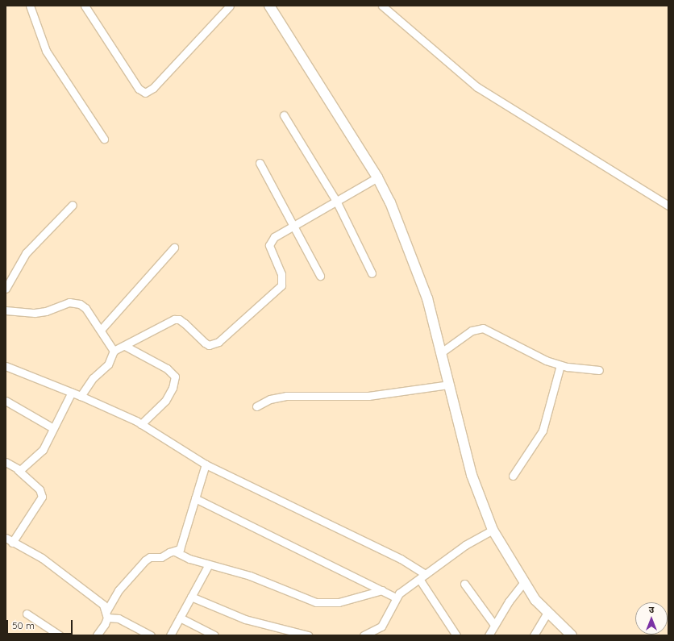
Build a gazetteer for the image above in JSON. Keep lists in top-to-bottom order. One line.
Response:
{"scale_bar":"50 m","north":"top"}
